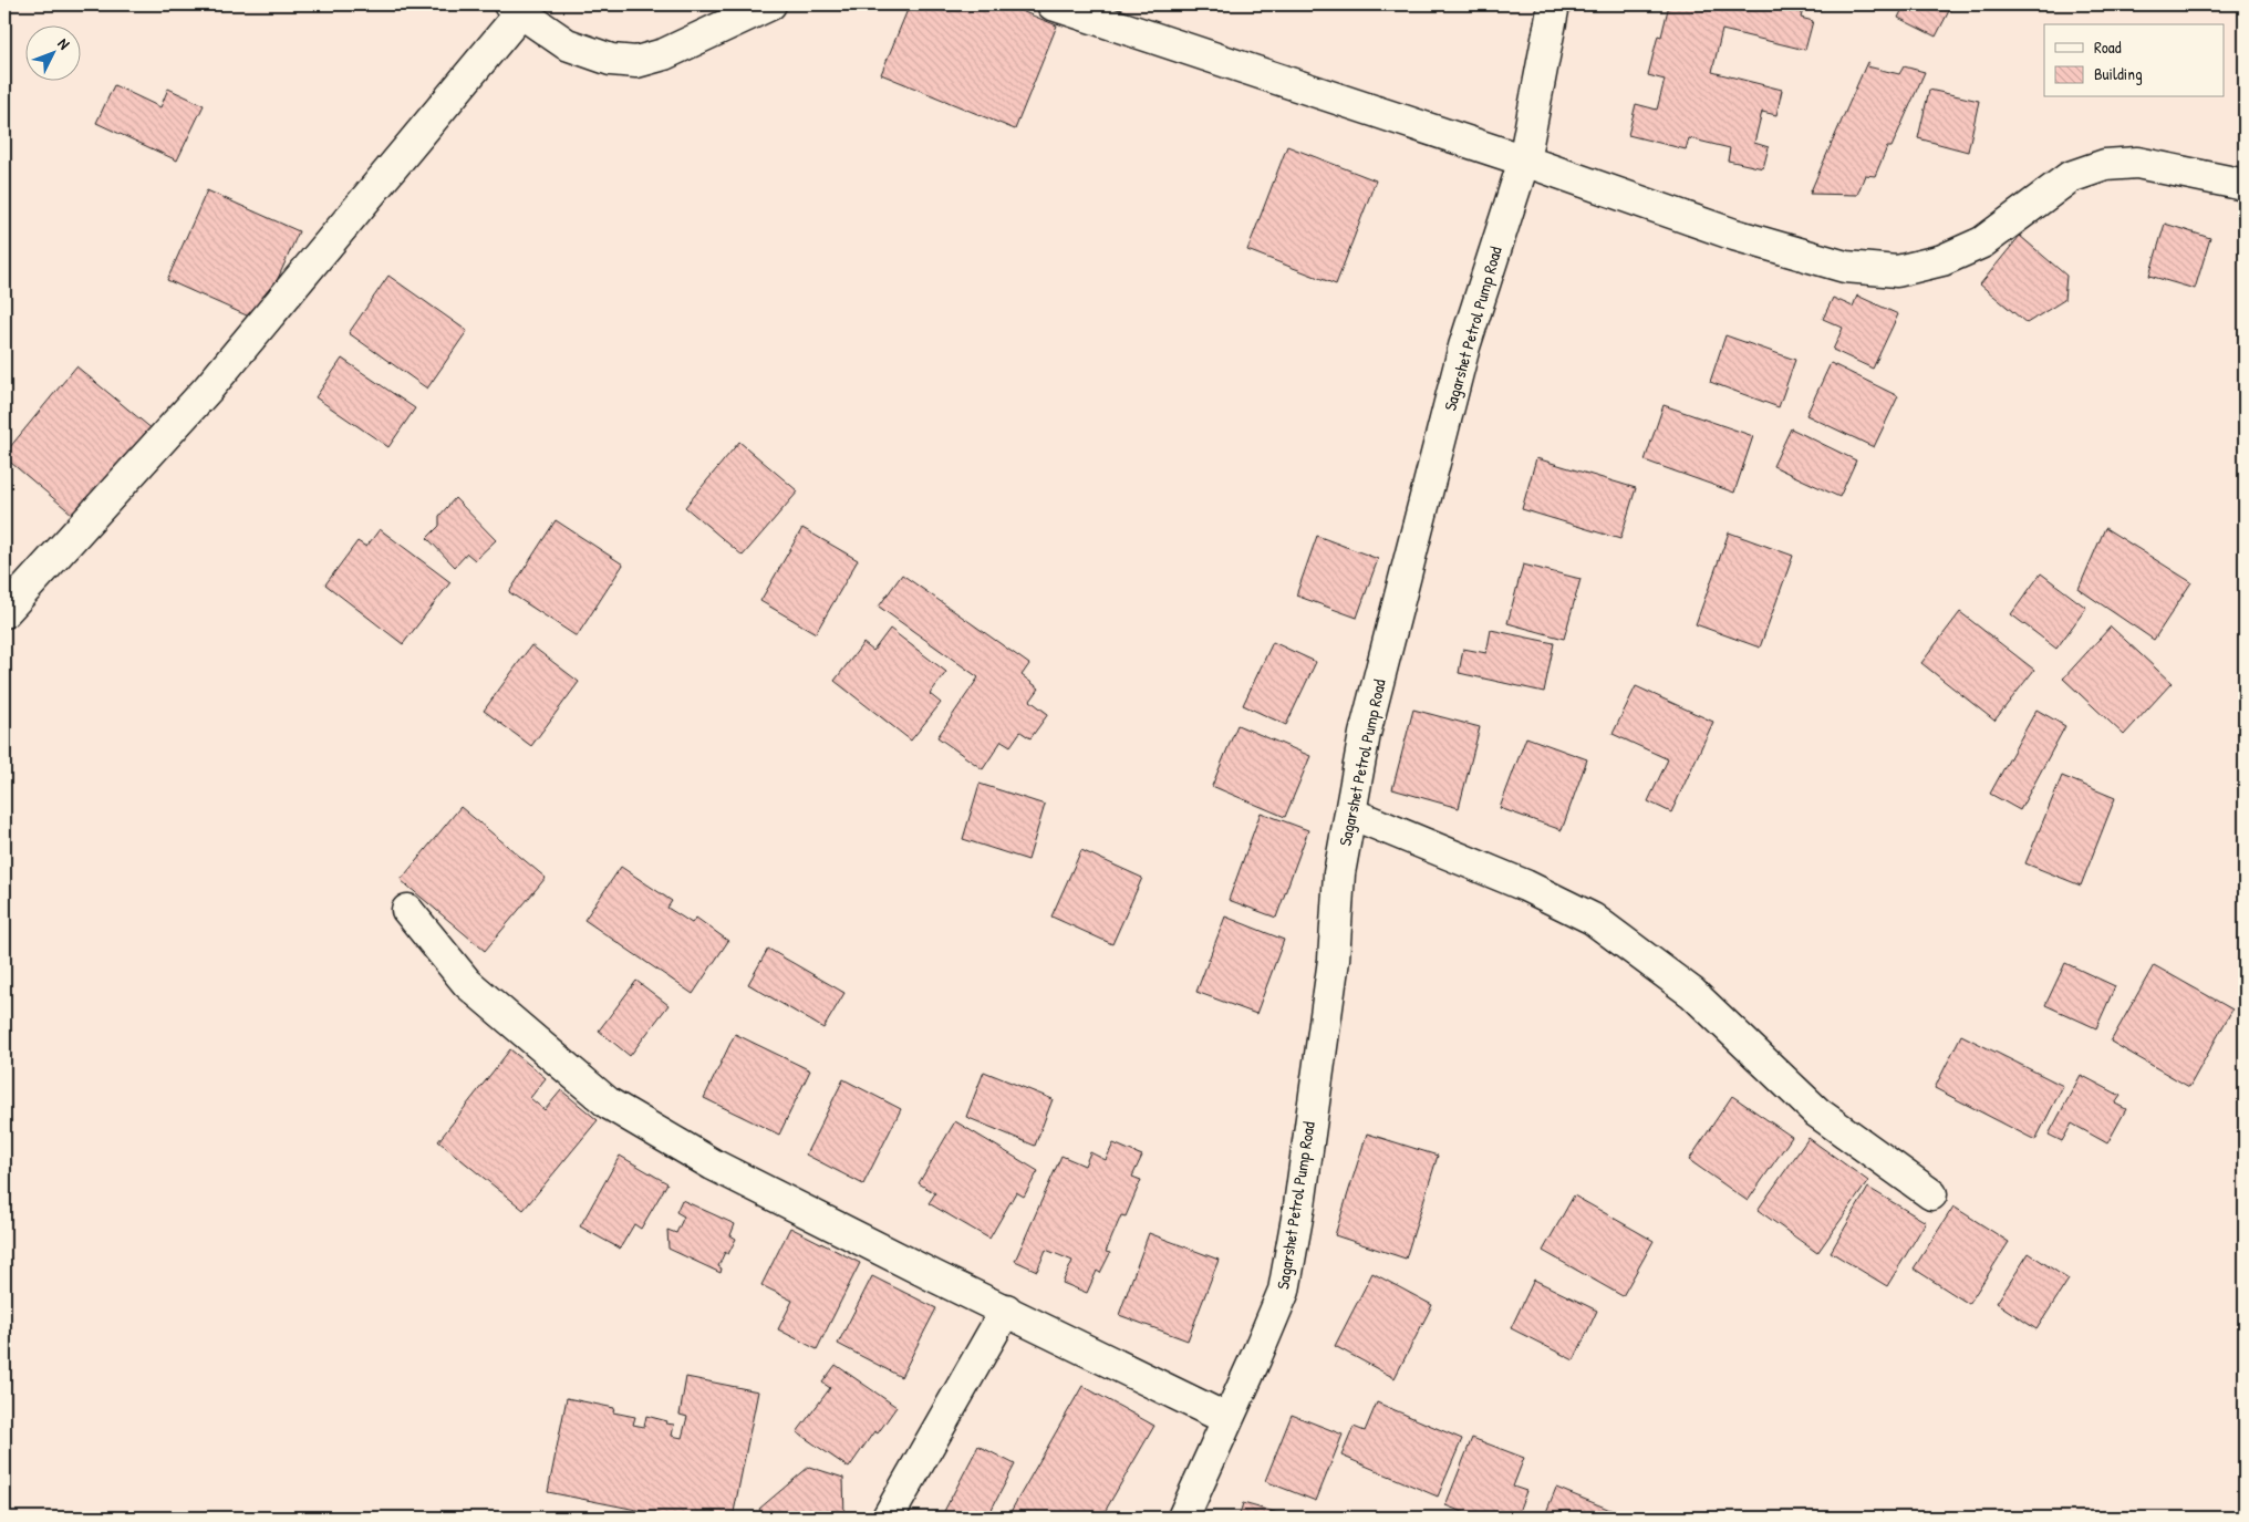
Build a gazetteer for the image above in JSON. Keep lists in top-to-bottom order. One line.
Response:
{"streets":{"street":["Sagarshet Petrol Pump Road"]},"legend":["Road","Building"],"north":"top right"}
